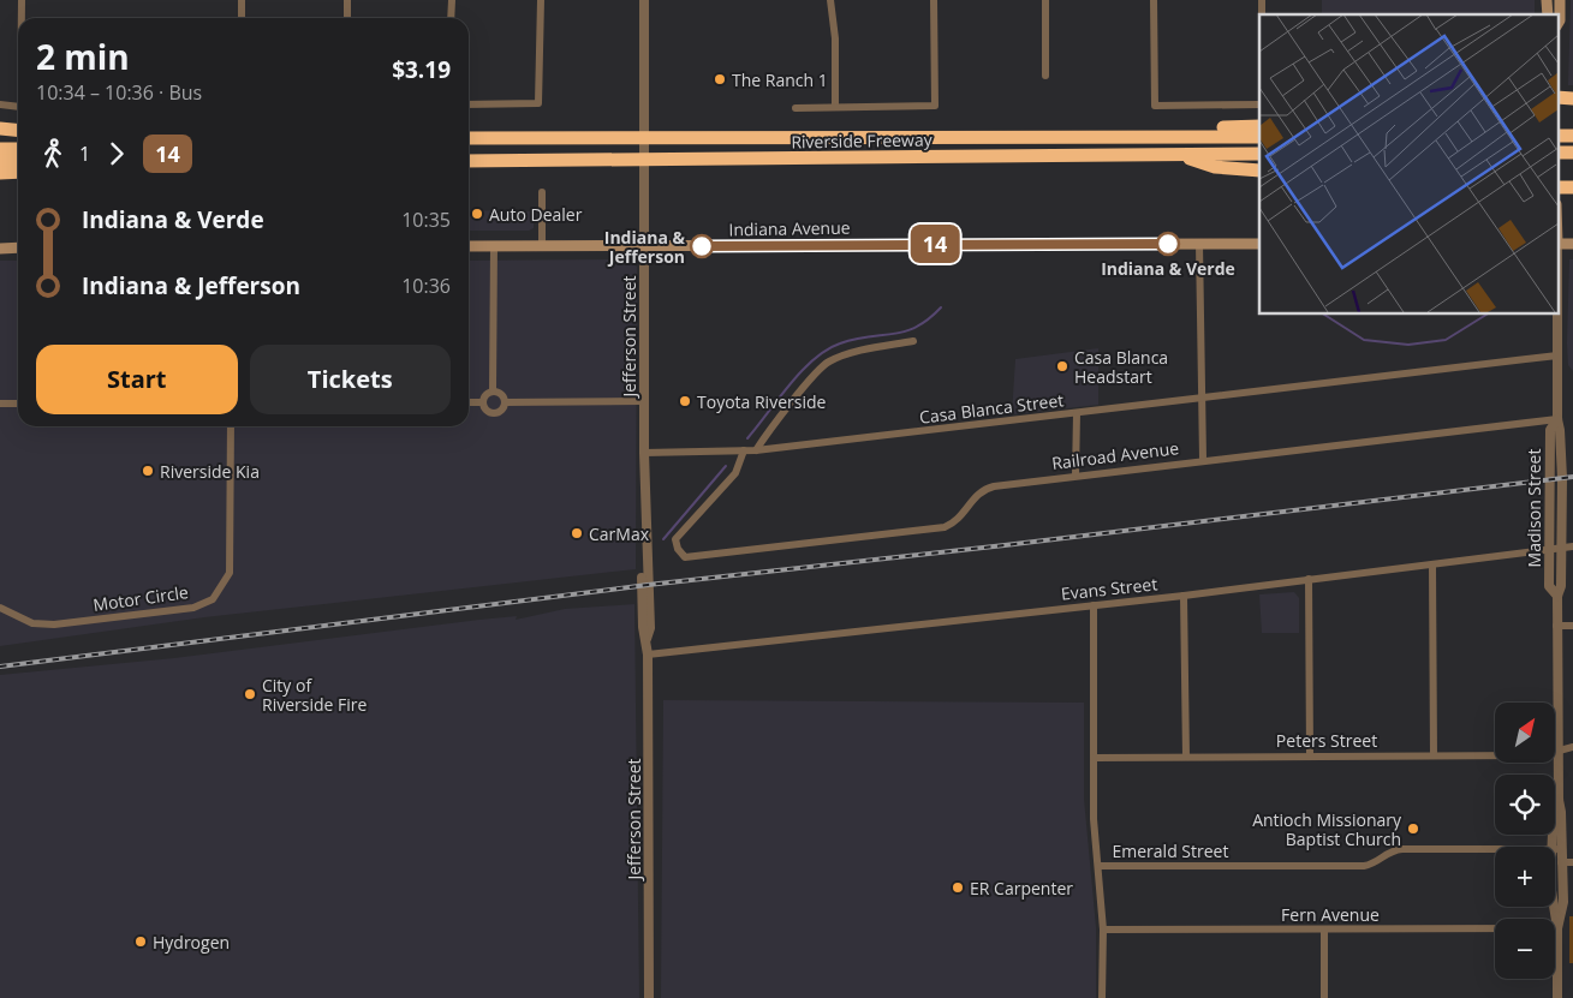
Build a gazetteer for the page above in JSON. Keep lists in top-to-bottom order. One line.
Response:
{"streets":{"highway":["Riverside Freeway"],"main road":["Indiana Avenue"],"street":["Jefferson Street","Casa Blanca Street","Railroad Avenue","Madison Street","Evans Street","Motor Circle","Peters Street","Emerald Street","Fern Avenue"]},"crossings":[["Indiana Avenue","Jefferson Street"],["Jefferson Street","Casa Blanca Street"],["Jefferson Street","Evans Street"],["Casa Blanca Street","Railroad Avenue"],["Casa Blanca Street","Madison Street"],["Railroad Avenue","Madison Street"],["Madison Street","Evans Street"],["Madison Street","Peters Street"],["Madison Street","Emerald Street"],["Madison Street","Fern Avenue"]],"places":["The Ranch 1","Auto Dealer","Indiana & Verde","Indiana & Jefferson","Casa Blanca Headstart","Toyota Riverside","Riverside Kia","CarMax","City of Riverside Fire","Antioch Missionary Baptist Church","ER Carpenter","Hydrogen"],"lines":["bus line 14"],"north":"top right","page":{"on_map":"14","heading":["2 min","10:34 – 10:36 · Bus","$3.19"],"legs":["1","14"],"list":[{"name":"Indiana & Verde","value":"10:35"},{"name":"Indiana & Jefferson","value":"10:36"}],"buttons":["Start","Tickets"],"map_buttons":["+","−"]}}
